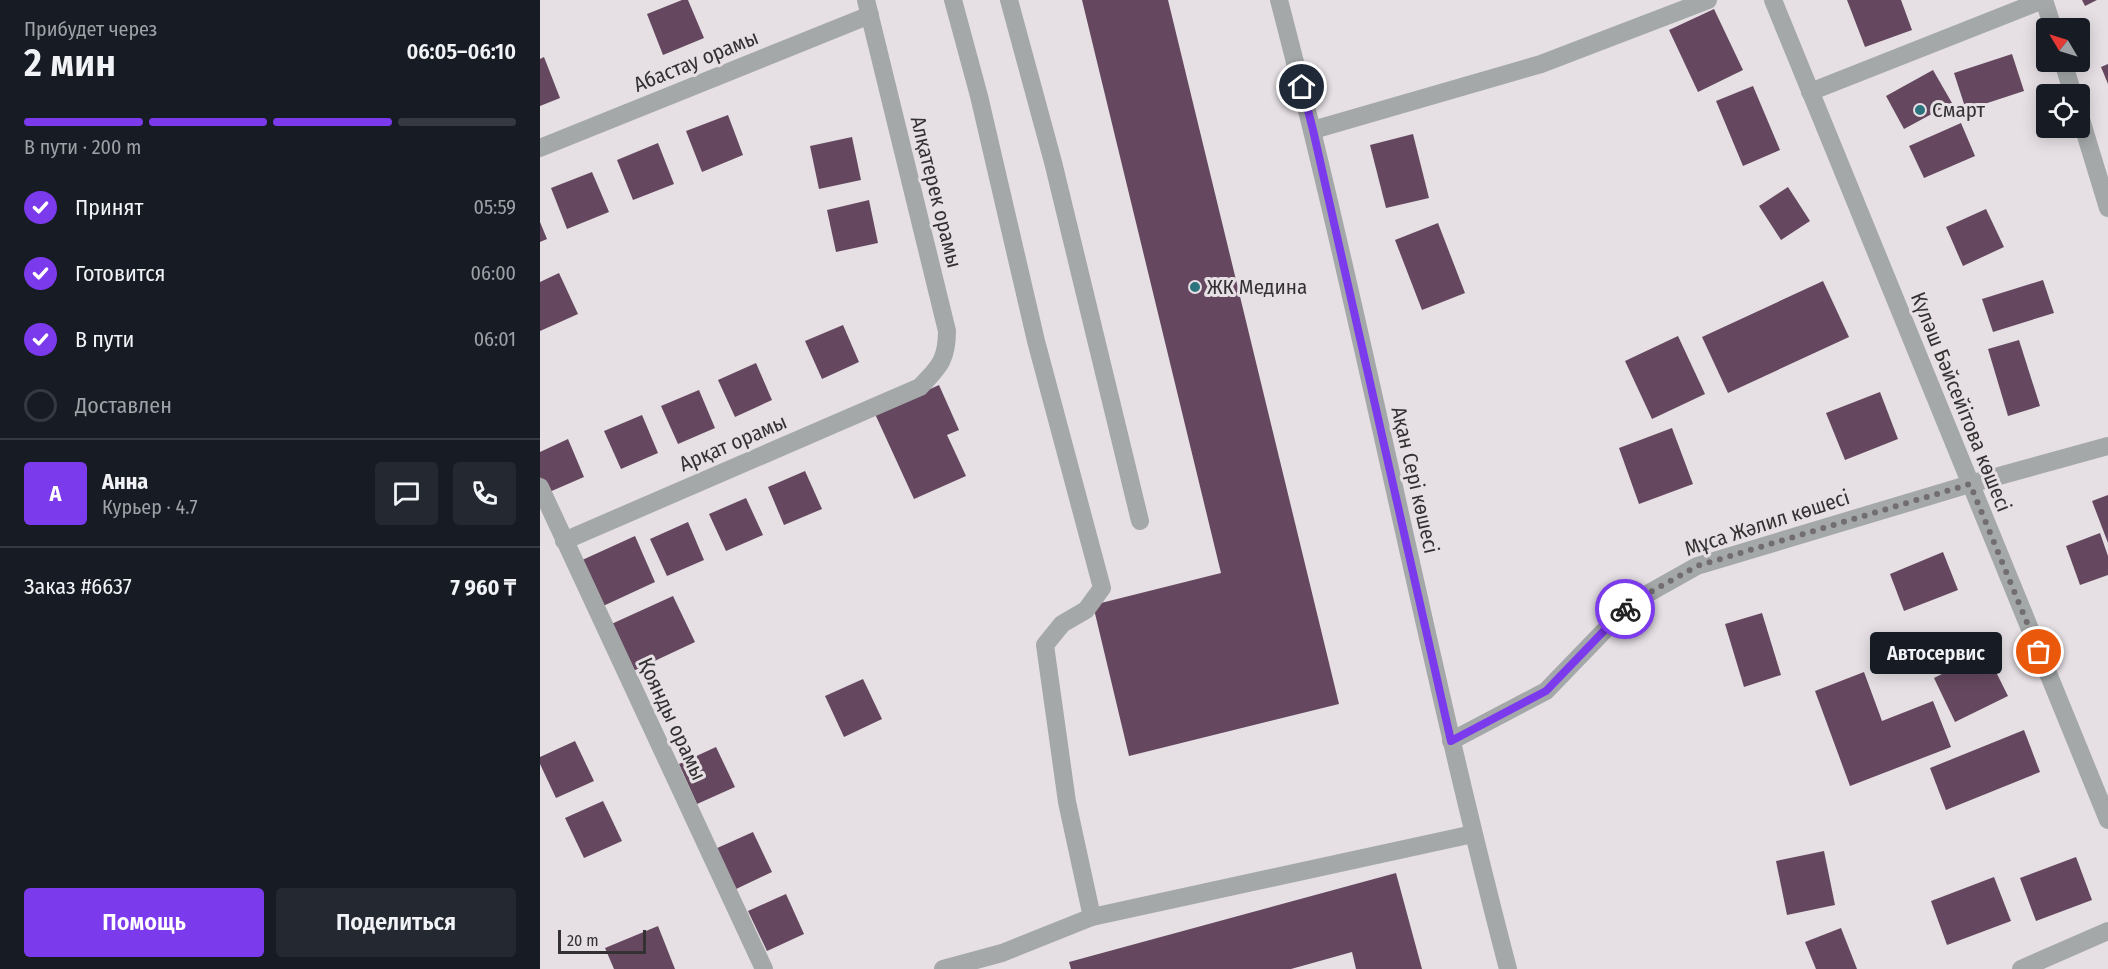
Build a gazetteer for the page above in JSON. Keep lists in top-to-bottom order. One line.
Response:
{"streets":{"street":["Абастау орамы","Алқатерек орамы","Күләш Бәйсейітова көшесі","Арқат орамы","Ақан Сері көшесі","Мұса Жәлил көшесі","Қоянды орамы"]},"crossings":[["Абастау орамы","Алқатерек орамы"],["Алқатерек орамы","Арқат орамы"],["Күләш Бәйсейітова көшесі","Мұса Жәлил көшесі"],["Арқат орамы","Қоянды орамы"],["Ақан Сері көшесі","Мұса Жәлил көшесі"]],"places":["Смарт","ЖК Медина","Автосервис"],"scale_bar":"20 m","north":"top left","page":{"heading":["2 мин","Прибудет через","06:05–06:10"],"panel":["Анна","Курьер · 4.7","Заказ #6637","7 960 ₸"],"bar":"В пути · 200 m","list":[["Принят","05:59"],["Готовится","06:00"],["В пути","06:01"],"Доставлен"],"round":"А","bubble":"Автосервис","buttons":["Помощь","Поделиться"],"scale":"20 m"}}
